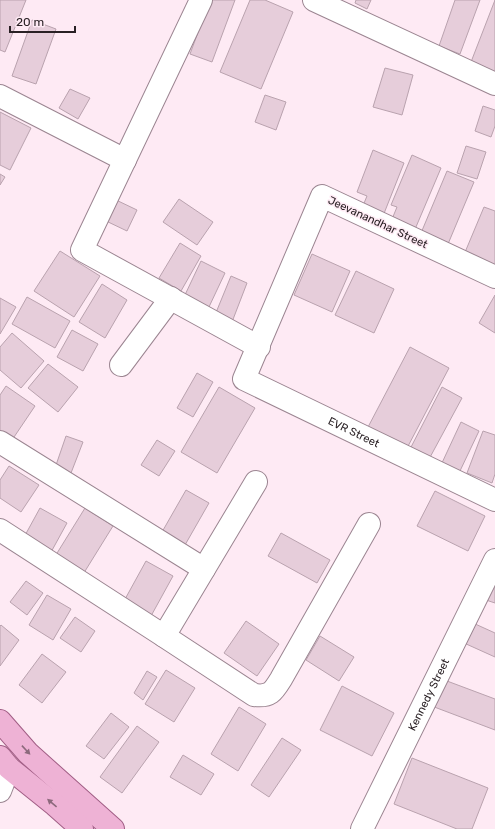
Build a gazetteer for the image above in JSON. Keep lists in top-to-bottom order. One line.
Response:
{"streets":{"street":["Jeevanandhar Street","EVR Street","Kennedy Street"]},"crossings":[["Jeevanandhar Street","EVR Street"]],"scale_bar":"20 m"}
